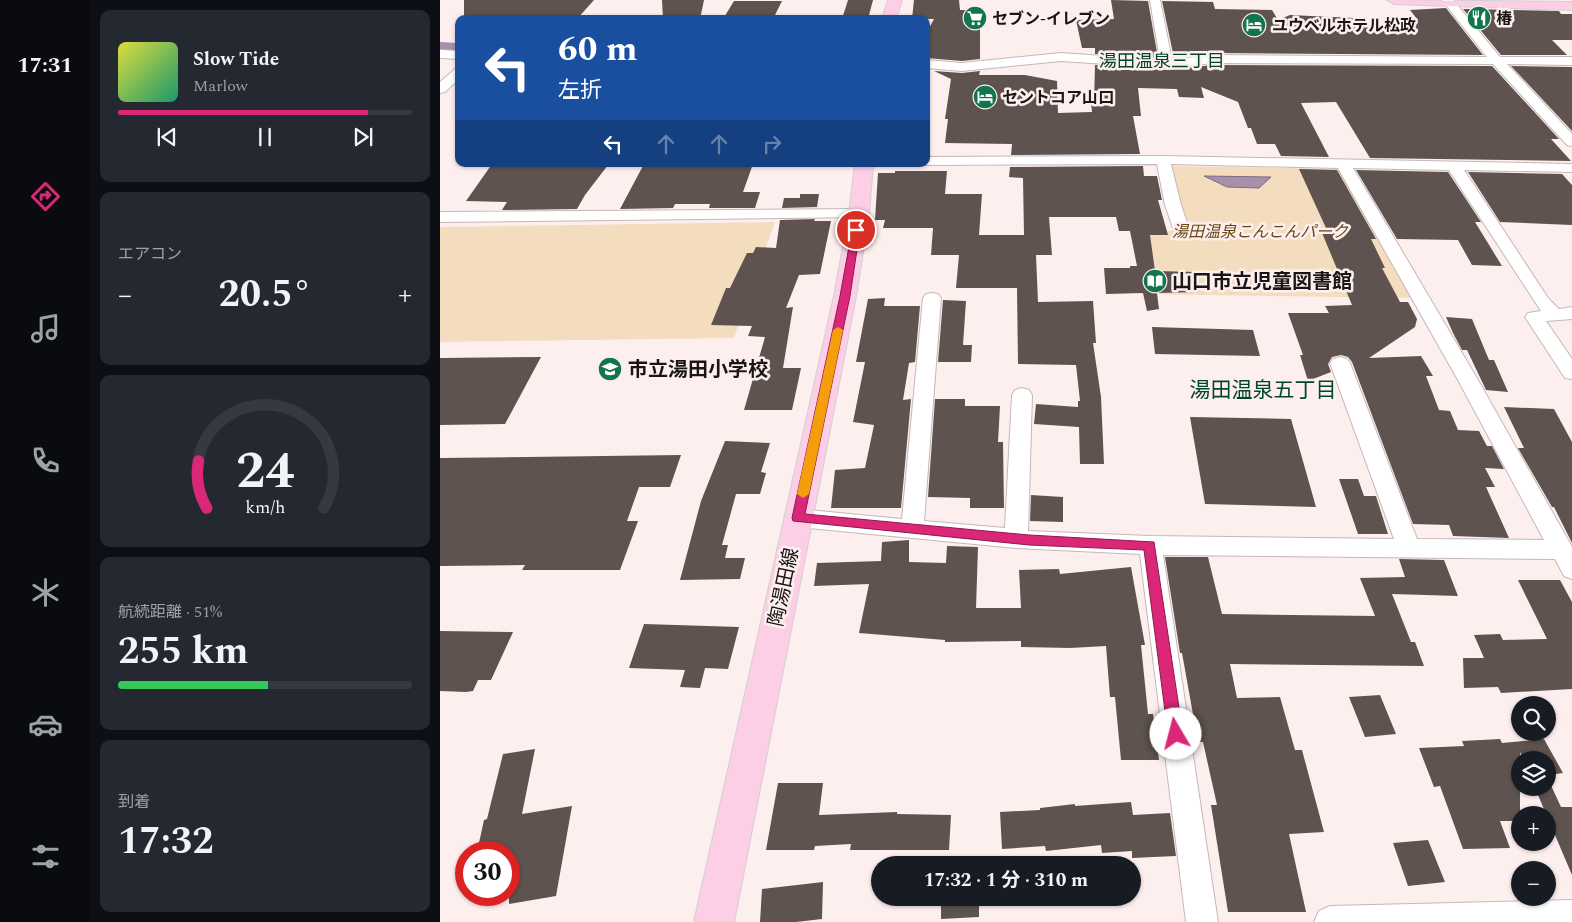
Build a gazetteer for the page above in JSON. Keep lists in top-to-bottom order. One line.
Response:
{"streets":{"main road":["陶湯田線"]},"districts":["湯田温泉三丁目","湯田温泉五丁目"],"parks":["湯田温泉こんこんパーク"],"places":{"supermarket":["セブン-イレブン"],"restaurant":["椿"],"hotel":["ユウベルホテル松政","セントコア山口"],"library":["山口市立児童図書館"],"school or university":["市立湯田小学校"]},"page":{"tabs":"17:31","turn":["60 m","左折"],"song":["Slow Tide","Marlow"],"tile":["エアコン",["航続距離 · 51%","255 km"],["到着","17:32"]],"heat":["−","20.5°","+"],"map_buttons":["+","−"],"limit":"30","trip":"17:32 · 1 分 · 310 m","gauge":["24","km/h"]}}
